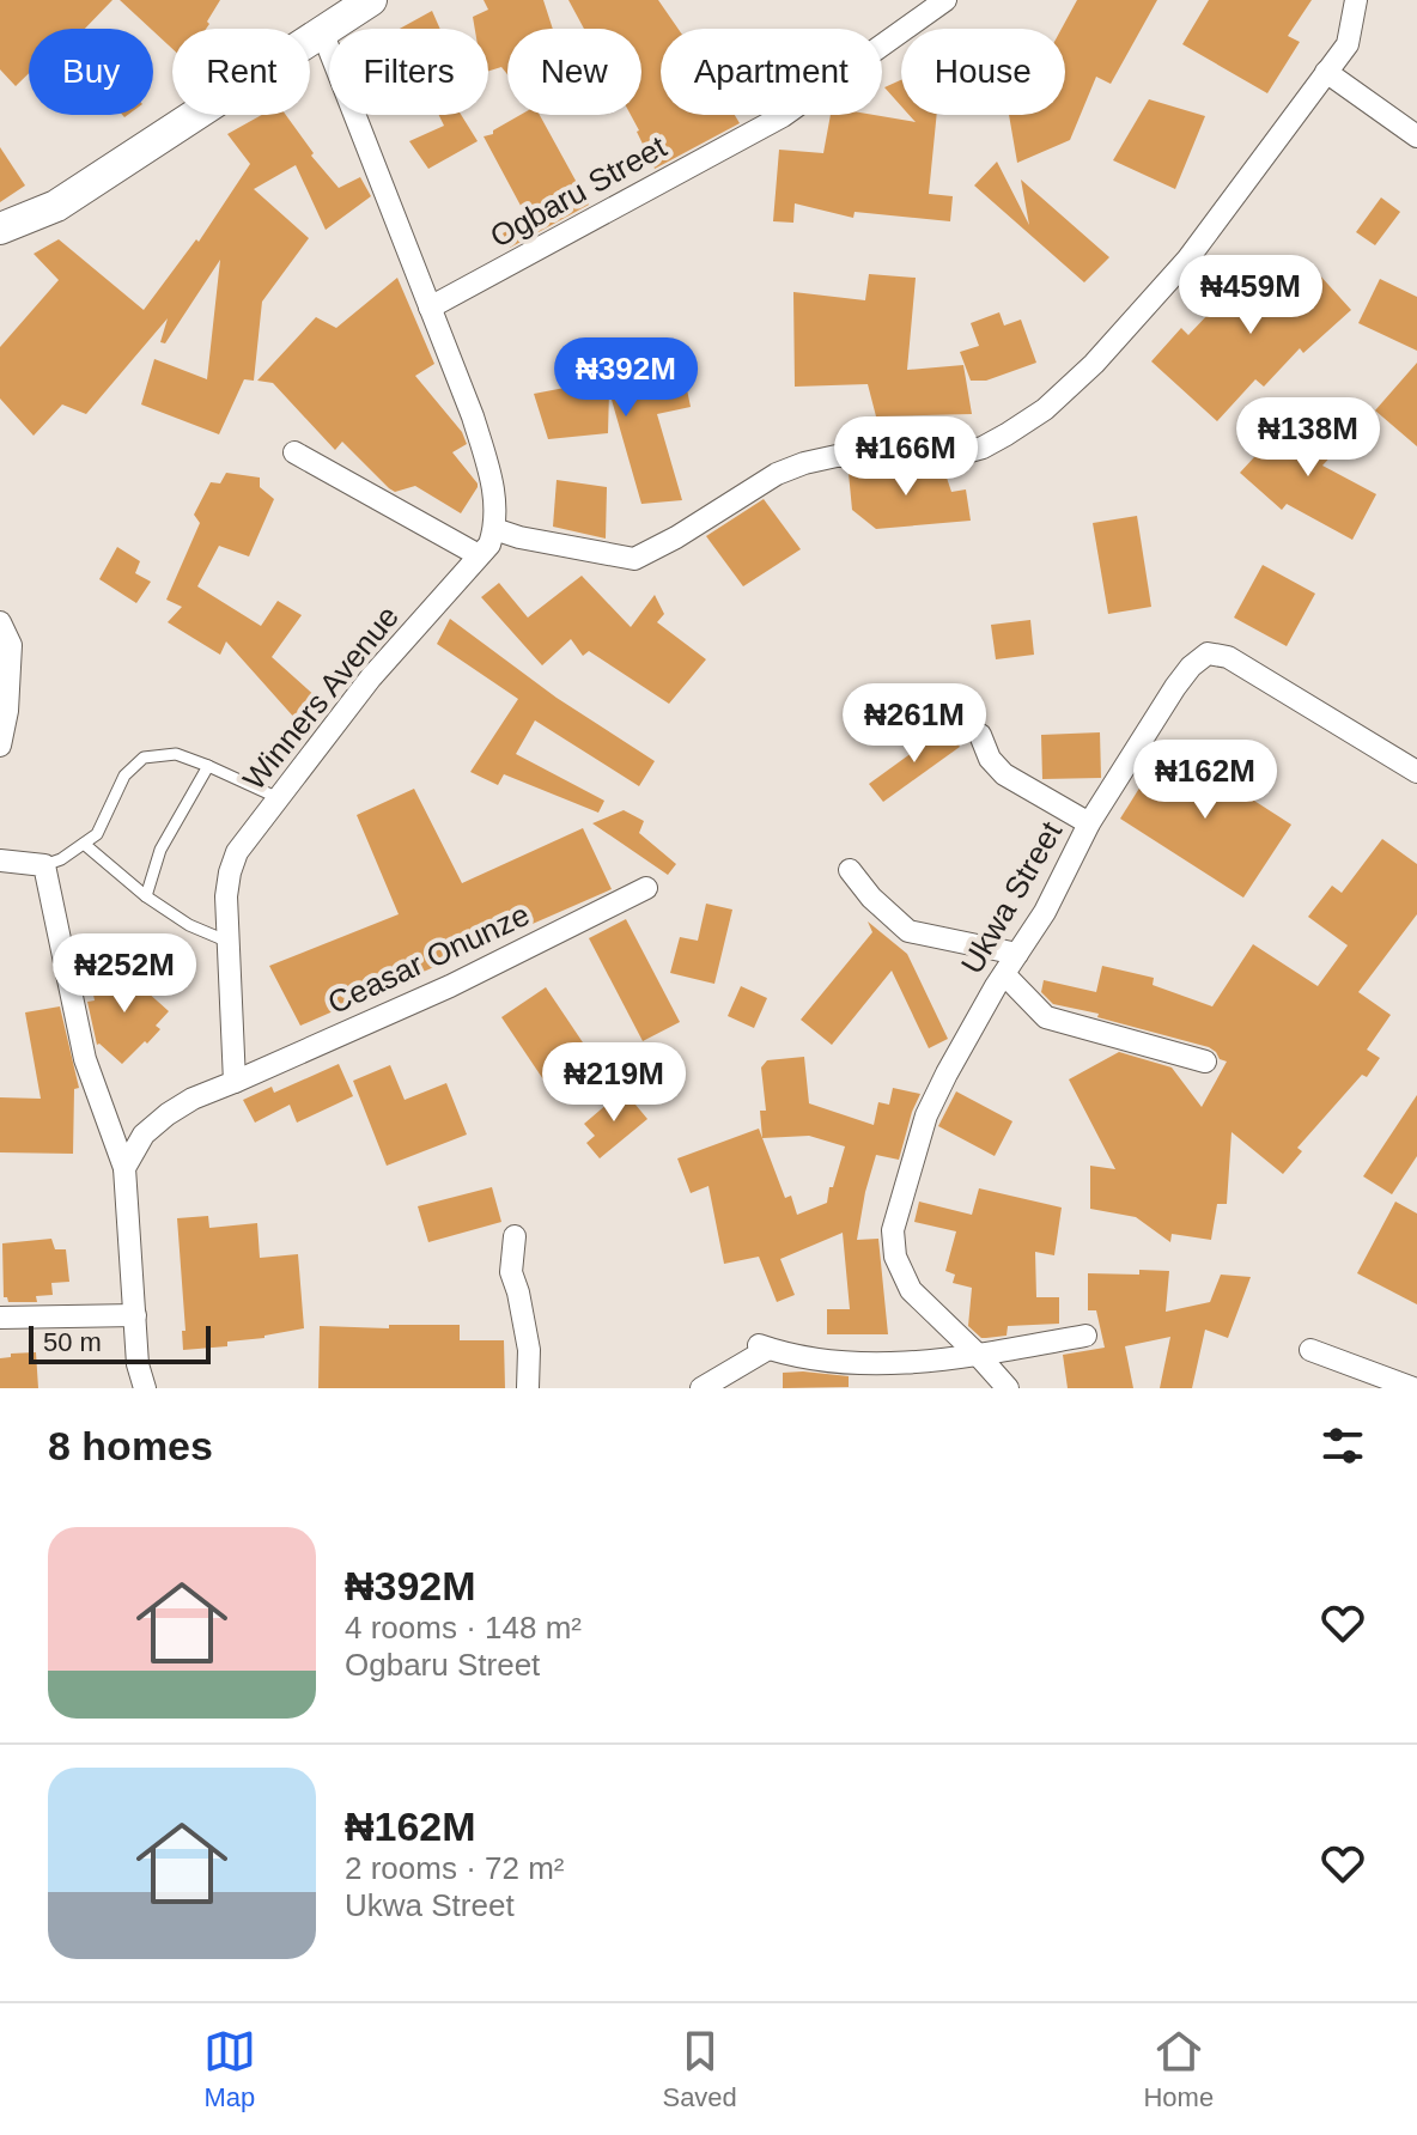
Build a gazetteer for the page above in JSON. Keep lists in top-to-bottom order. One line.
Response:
{"streets":{"street":["Ogbaru Street","Winners Avenue","Ukwa Street","Ceasar Onunze"]},"crossings":[["Winners Avenue","Ceasar Onunze"]],"scale_bar":"50 m","page":{"chip":["Buy","Rent","Filters","New","Apartment","House"],"price":["₦459M","₦392M","₦138M","₦166M","₦261M","₦162M","₦252M","₦219M"],"scale":"50 m","heading":"8 homes","list":[{"name":"₦392M","note":"4 rooms · 148 m² · Ogbaru Street"},{"name":"₦162M","note":"2 rooms · 72 m² · Ukwa Street"}],"tabs":["Map","Saved","Home"]}}
